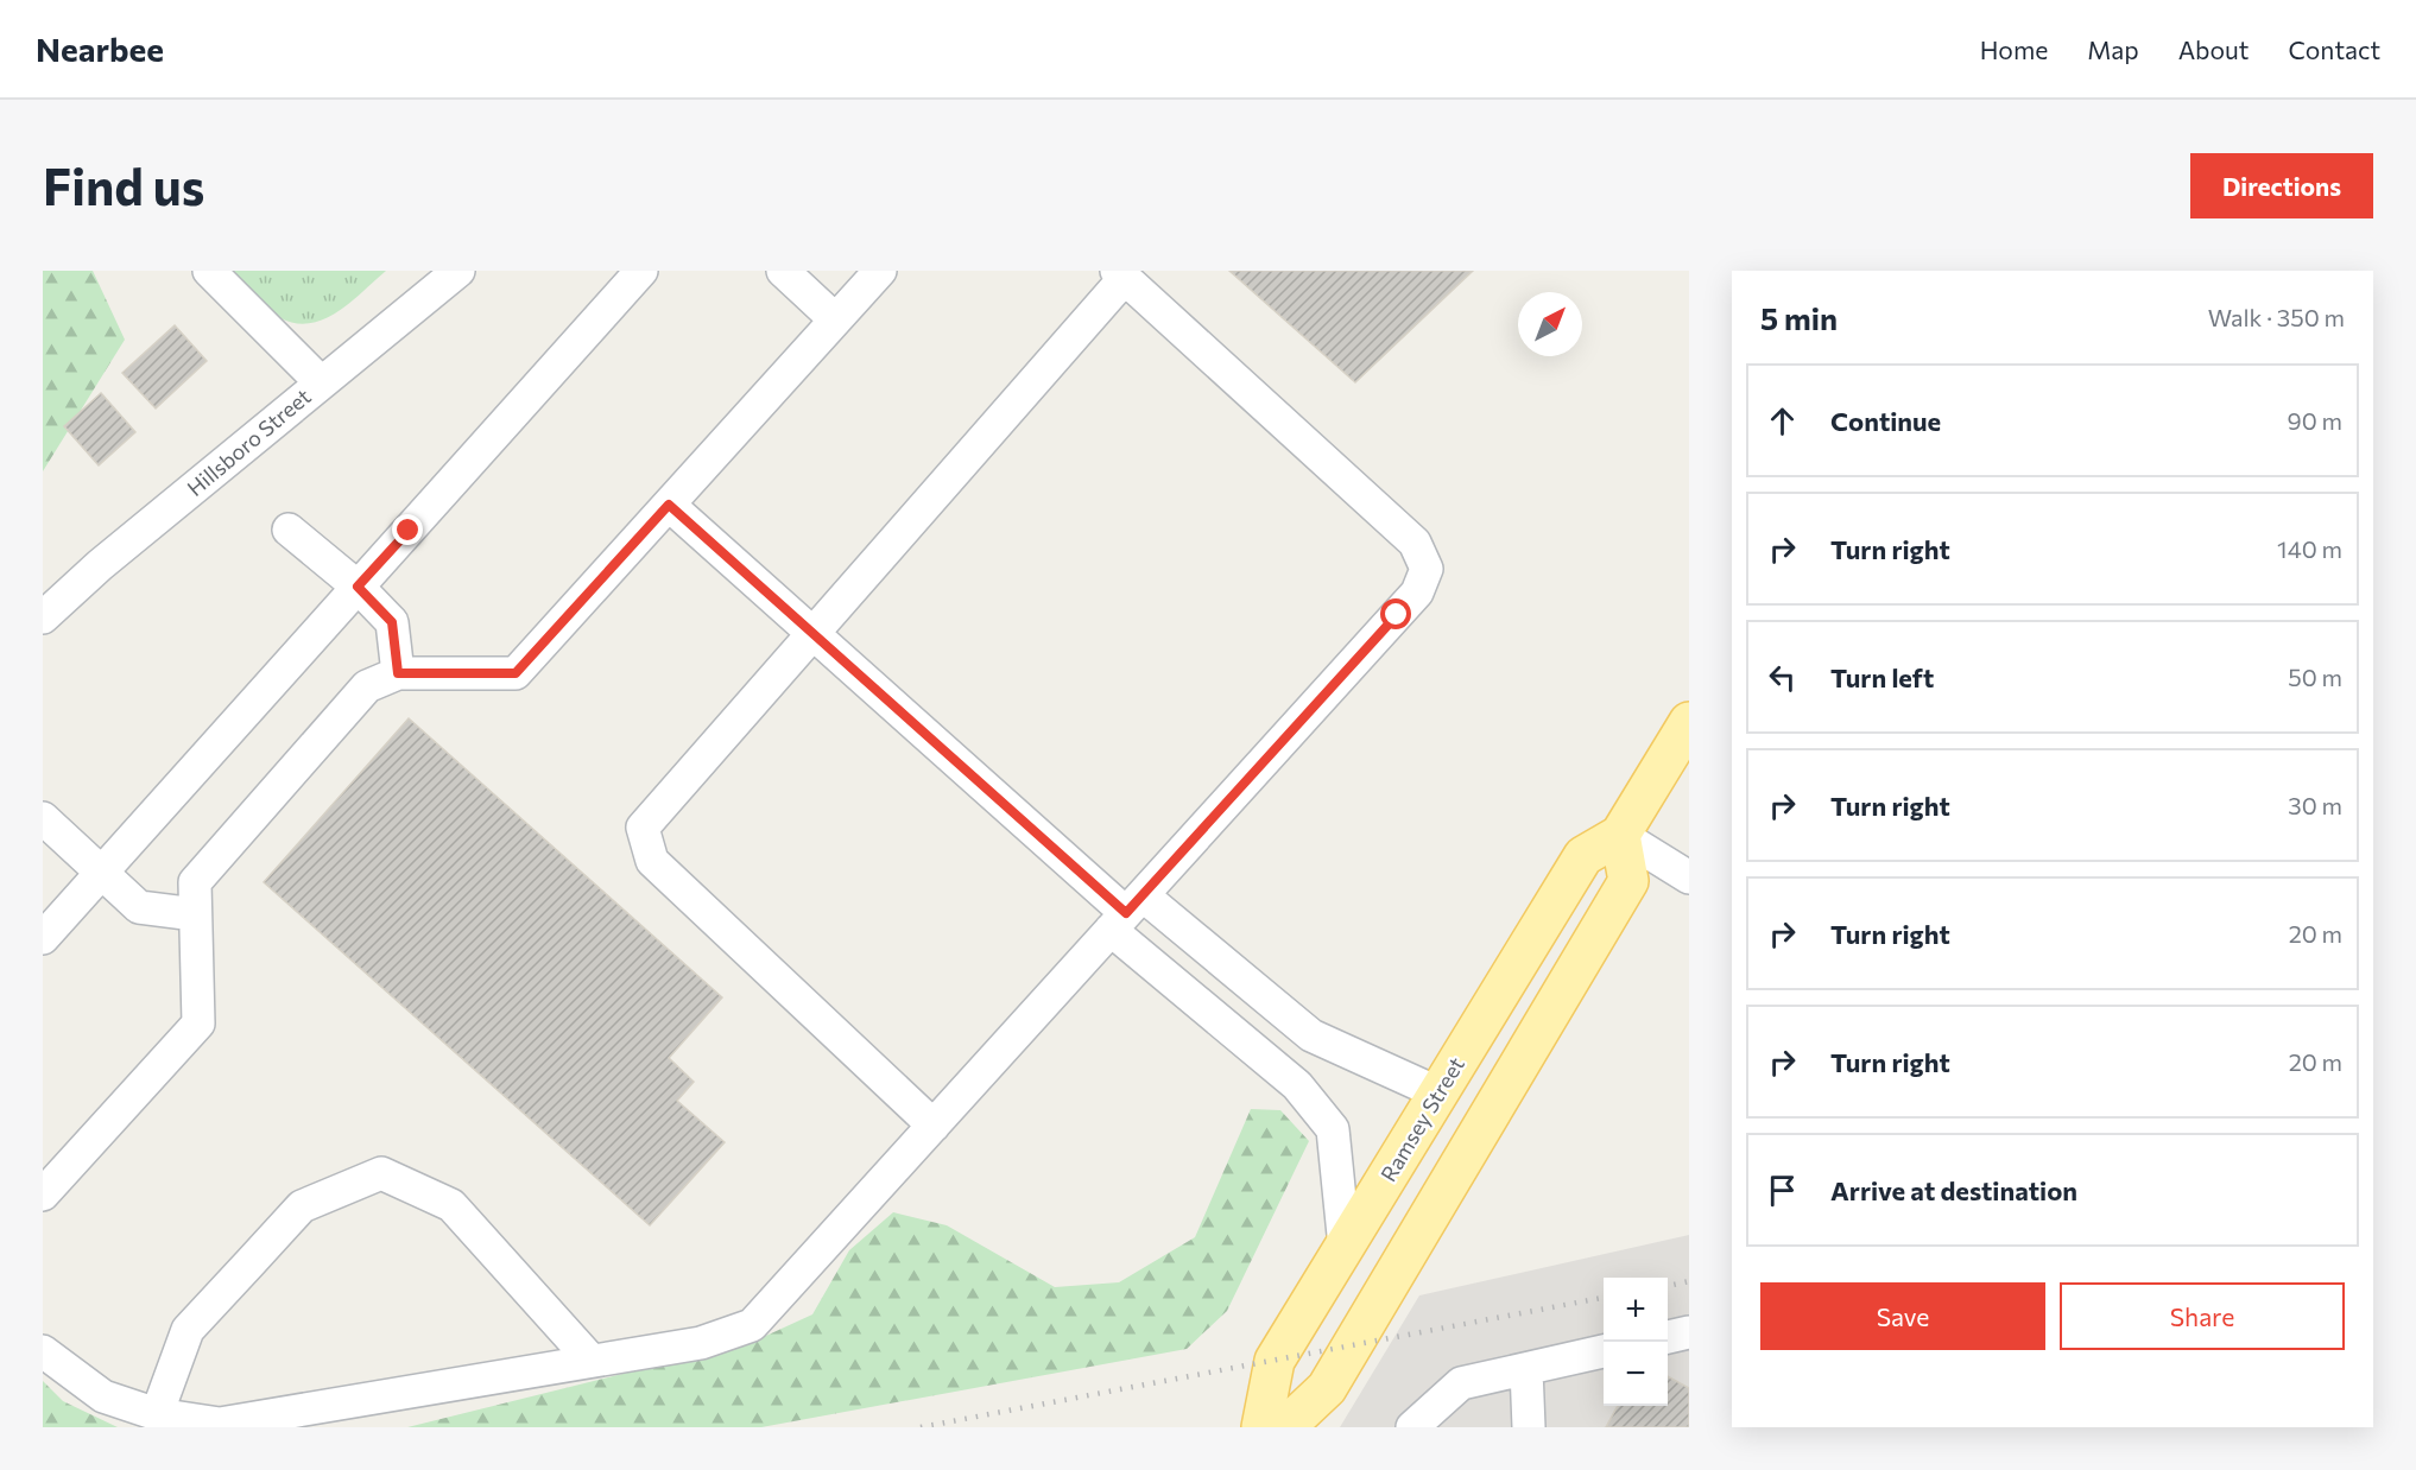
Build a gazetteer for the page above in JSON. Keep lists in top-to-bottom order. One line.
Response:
{"streets":{"main road":["Ramsey Street"],"street":["Hillsboro Street"]},"north":"top right","page":{"header":"Nearbee","nav":["Home","Map","About","Contact"],"buttons":["Directions",["Save","Share"]],"title":"Find us","heading":["5 min","Walk · 350 m"],"list":[["Continue","90 m"],["Turn right","140 m"],["Turn left","50 m"],["Turn right","30 m"],["Turn right","20 m"],["Turn right","20 m"],"Arrive at destination"],"map_buttons":["+","−"]}}
